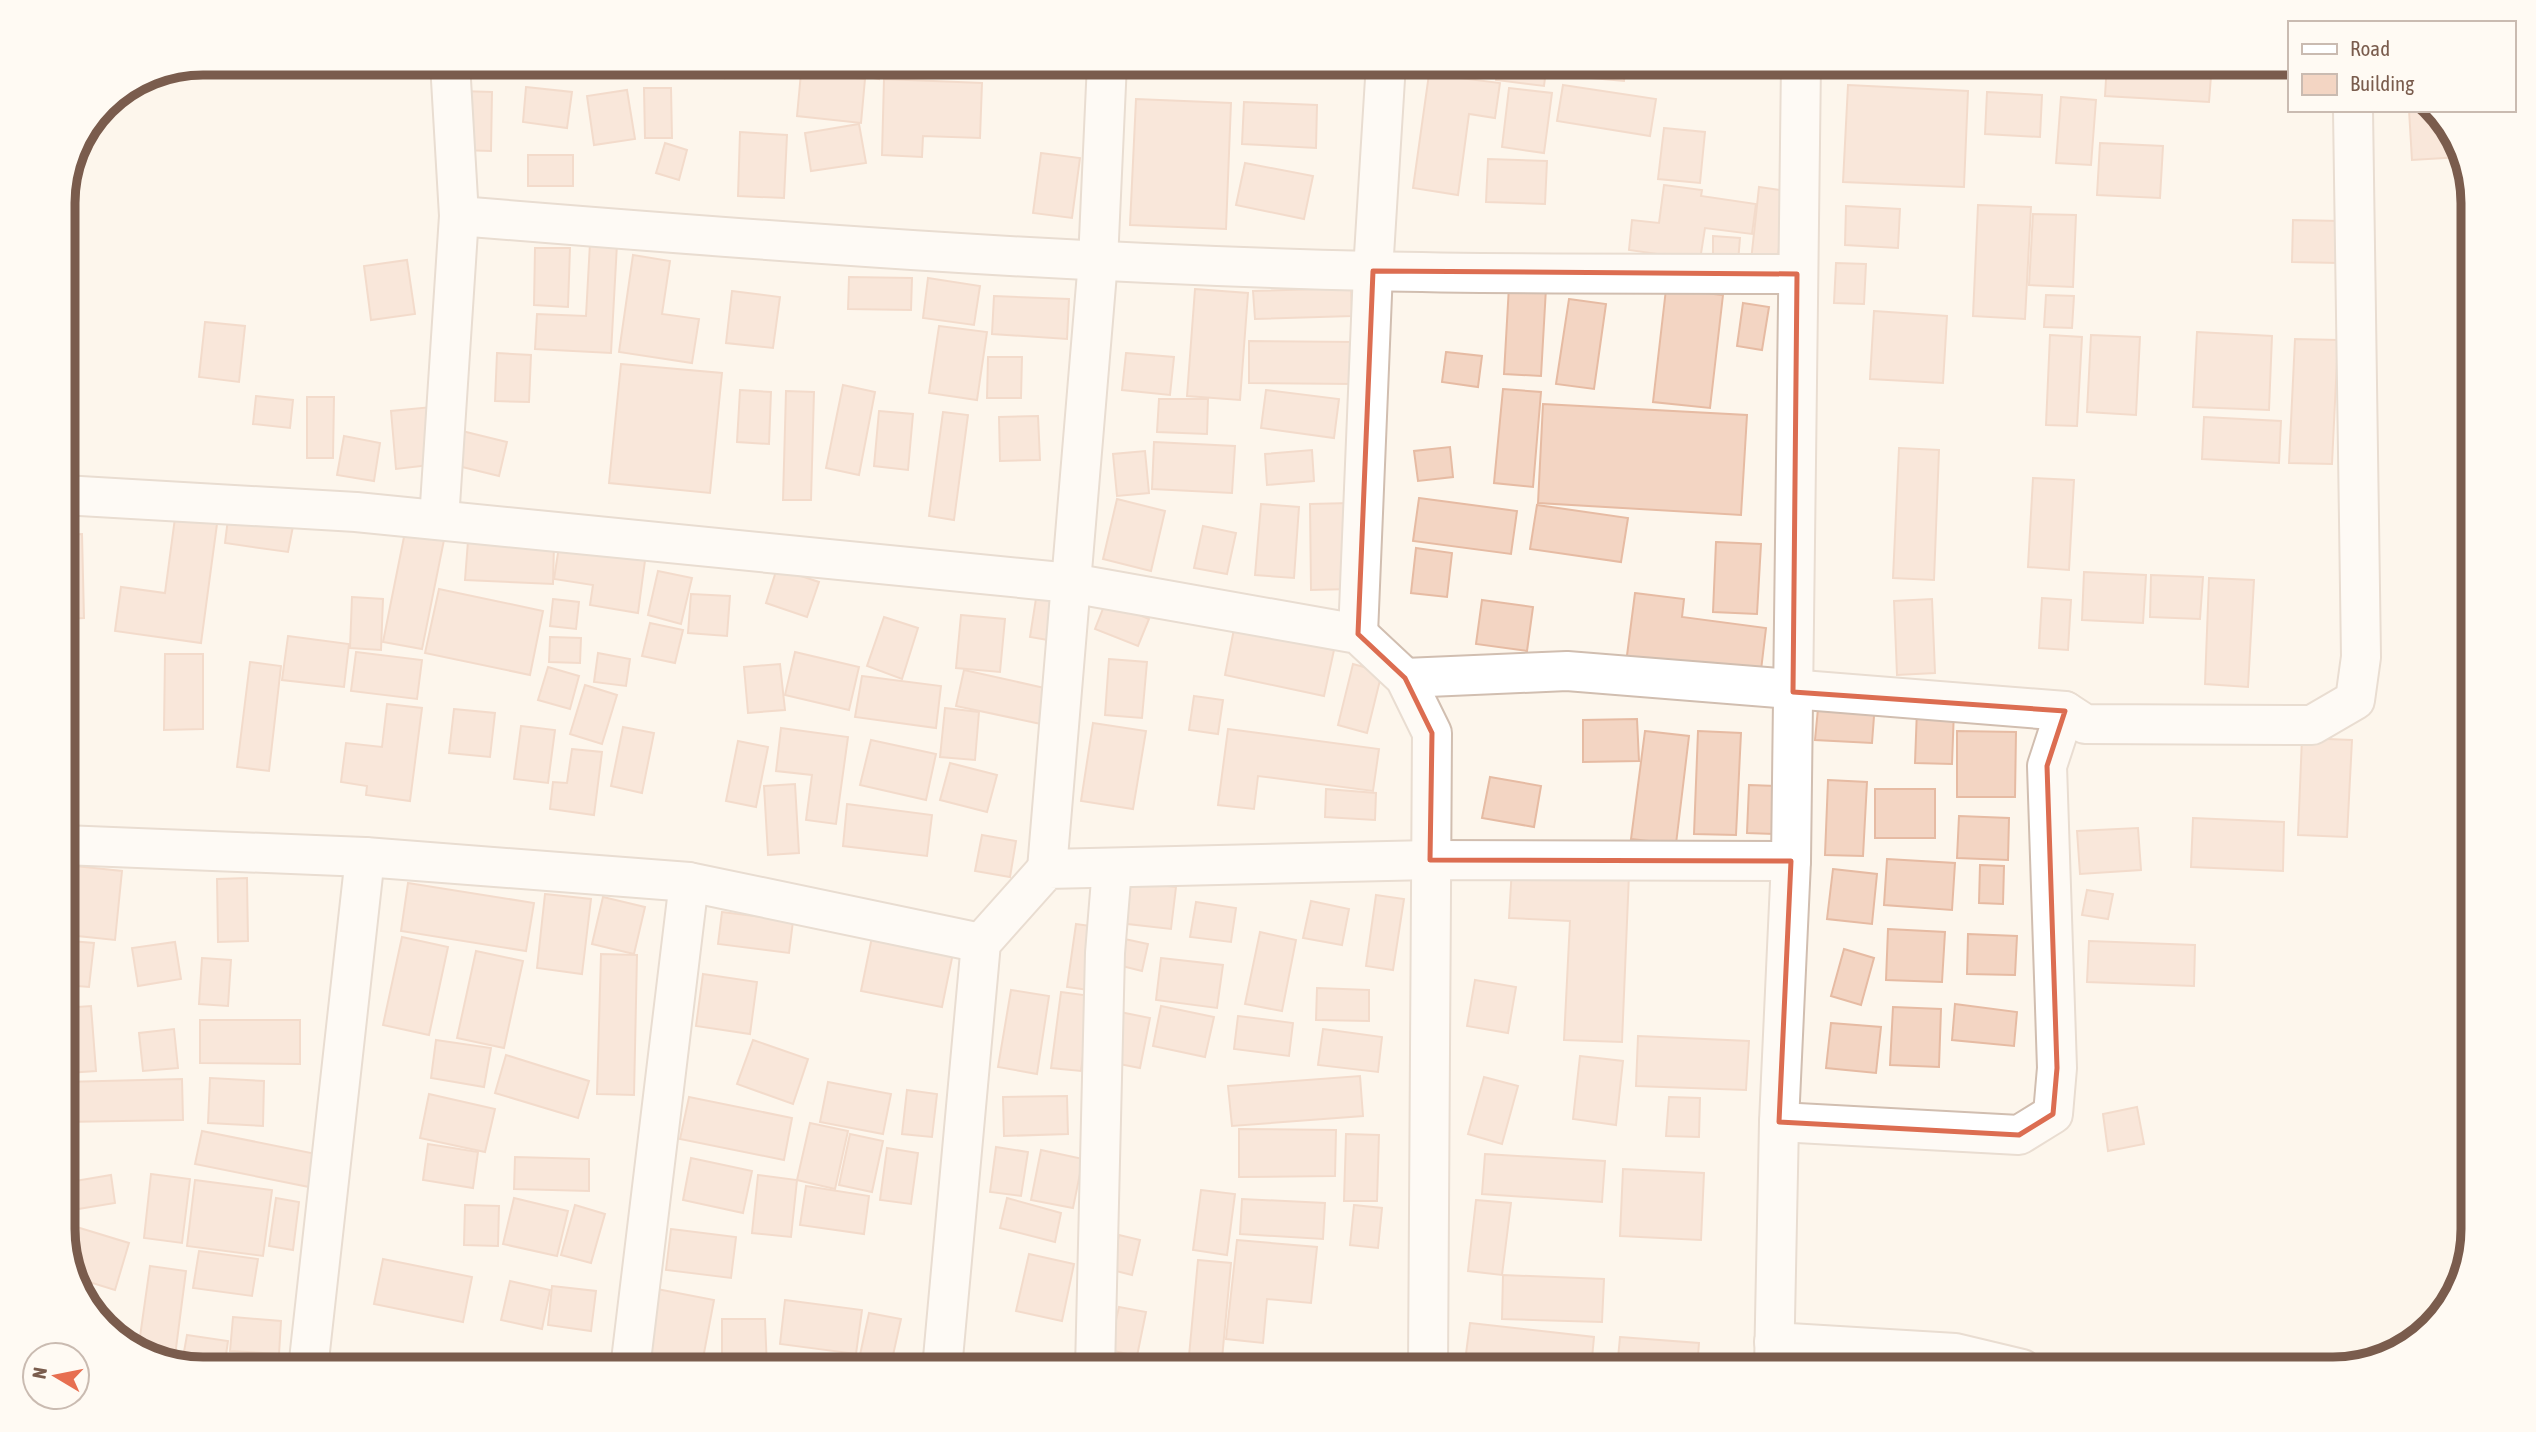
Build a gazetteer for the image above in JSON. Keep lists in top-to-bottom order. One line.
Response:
{"legend":["Road","Building"],"north":"left"}
